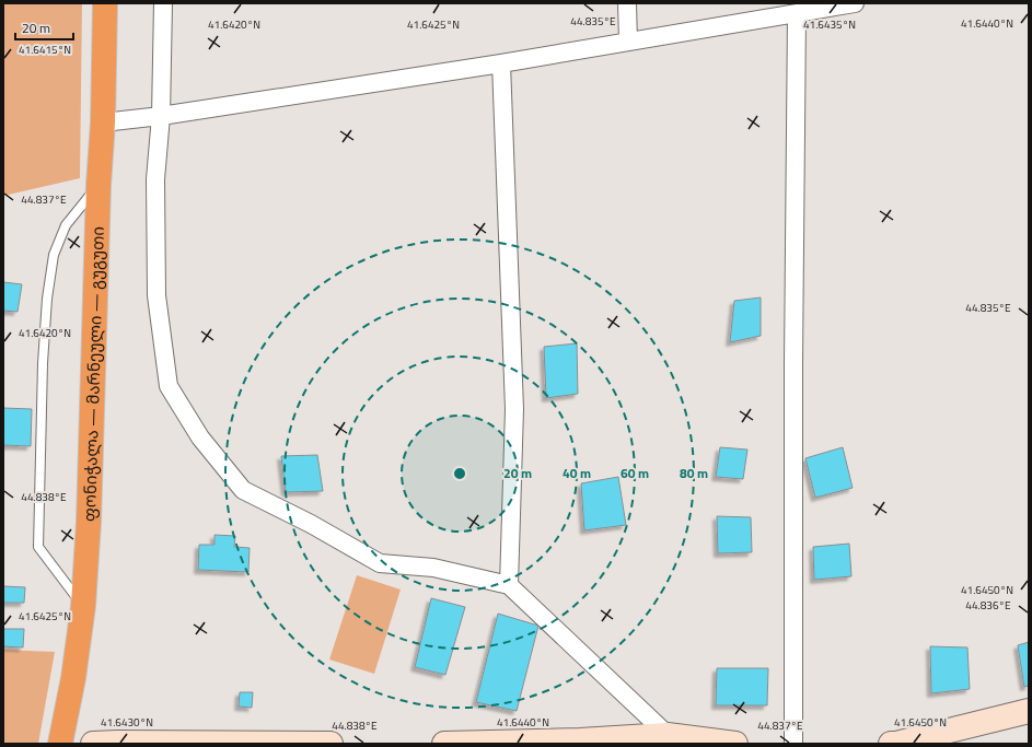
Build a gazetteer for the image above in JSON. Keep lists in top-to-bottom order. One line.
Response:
{"streets":{"highway":["ფონიჭალა — მარნეული — გუგუთი"]},"scale_bar":"20 m","coordinates":["44.835°E","41.6440°N","41.6420°N","41.6425°N","41.6435°N","41.6415°N","44.837°E","44.838°E","41.6450°N","44.836°E","41.6430°N"],"rings":["20 m","40 m","60 m","80 m"]}
